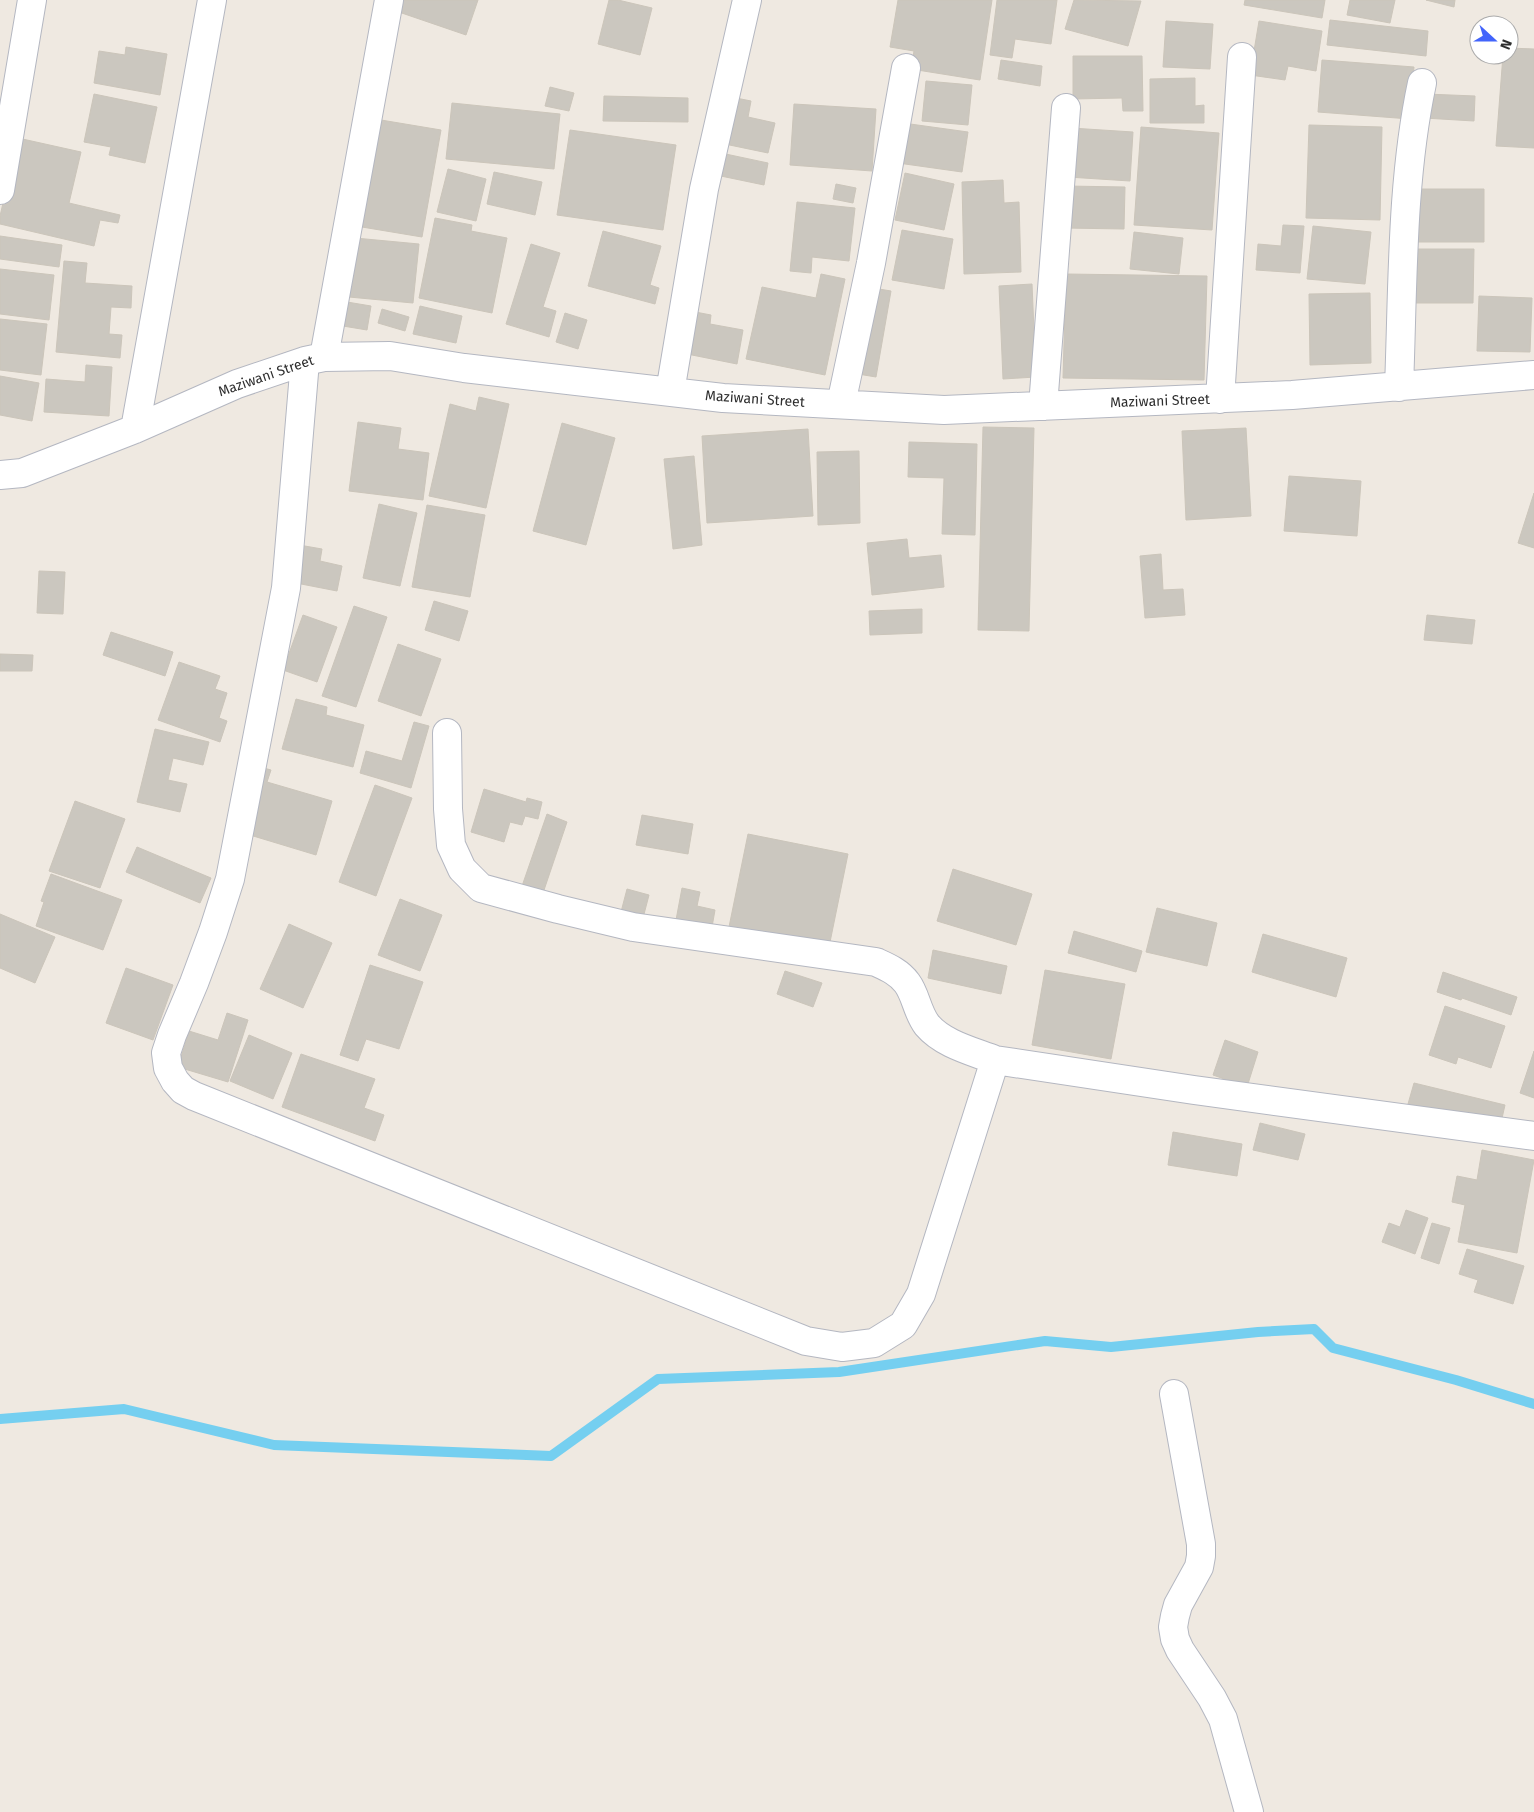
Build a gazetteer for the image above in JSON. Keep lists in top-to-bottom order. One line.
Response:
{"streets":{"street":["Maziwani Street"]},"north":"right"}
